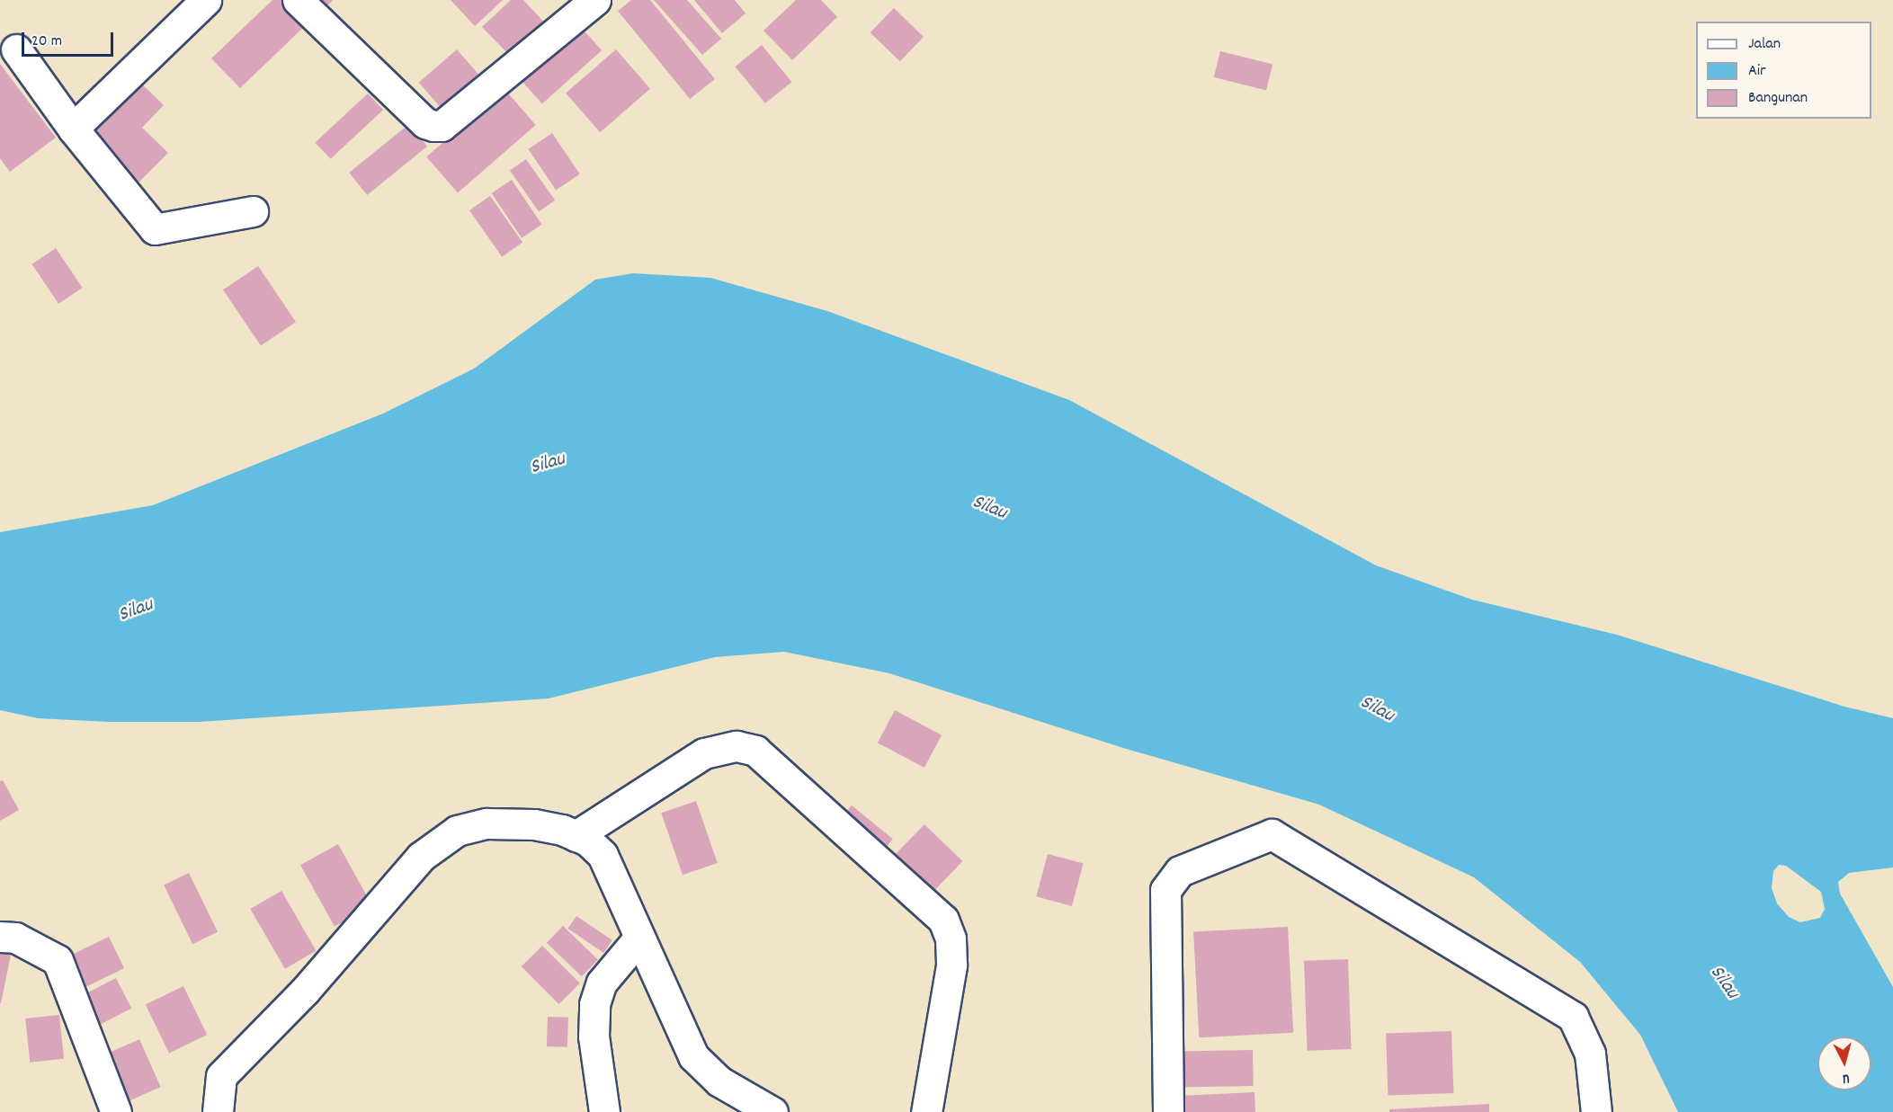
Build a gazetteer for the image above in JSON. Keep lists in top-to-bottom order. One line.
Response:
{"water":["Silau"],"legend":["Jalan","Air","Bangunan"],"scale_bar":"20 m","north":"bottom"}
